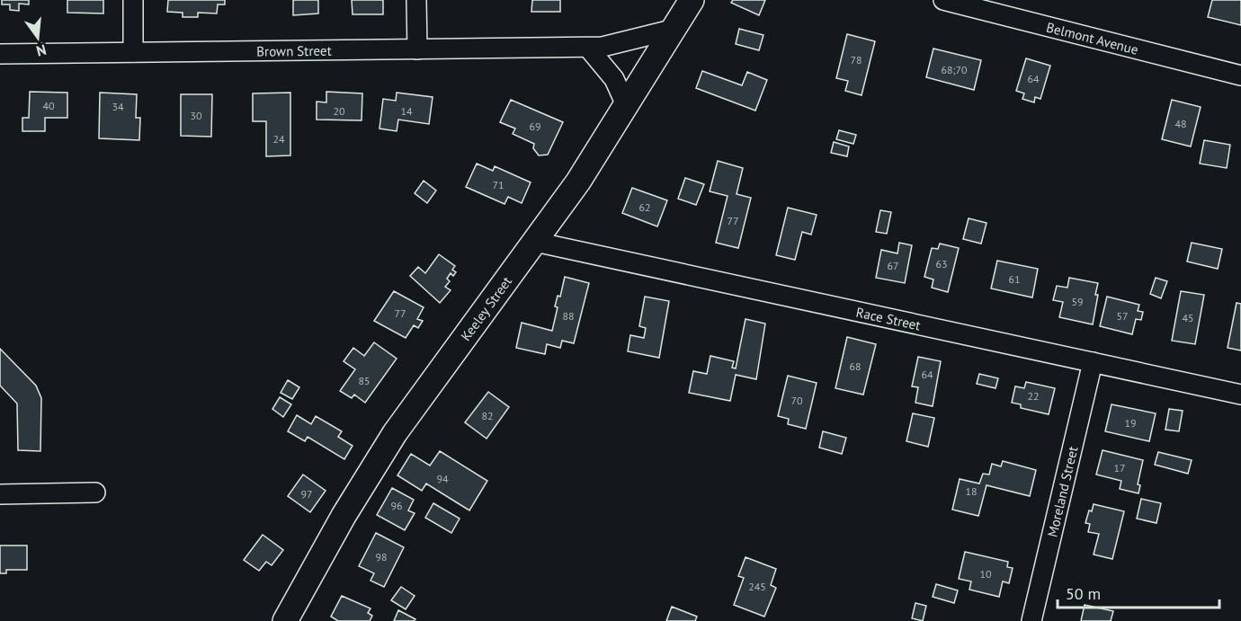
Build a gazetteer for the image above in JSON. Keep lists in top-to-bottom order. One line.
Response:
{"streets":{"street":["Belmont Avenue","Brown Street","Keeley Street","Race Street","Moreland Street"]},"crossings":[["Brown Street","Keeley Street"],["Keeley Street","Race Street"],["Race Street","Moreland Street"]],"house_numbers":["78","68;70","64","40","34","20","14","30","48","69","24","71","62","77","63","67","61","59","77","88","57","45","68","64","85","22","70","82","19","17","94","18","97","96","98","10","245"],"scale_bar":"50 m","north":"bottom"}
